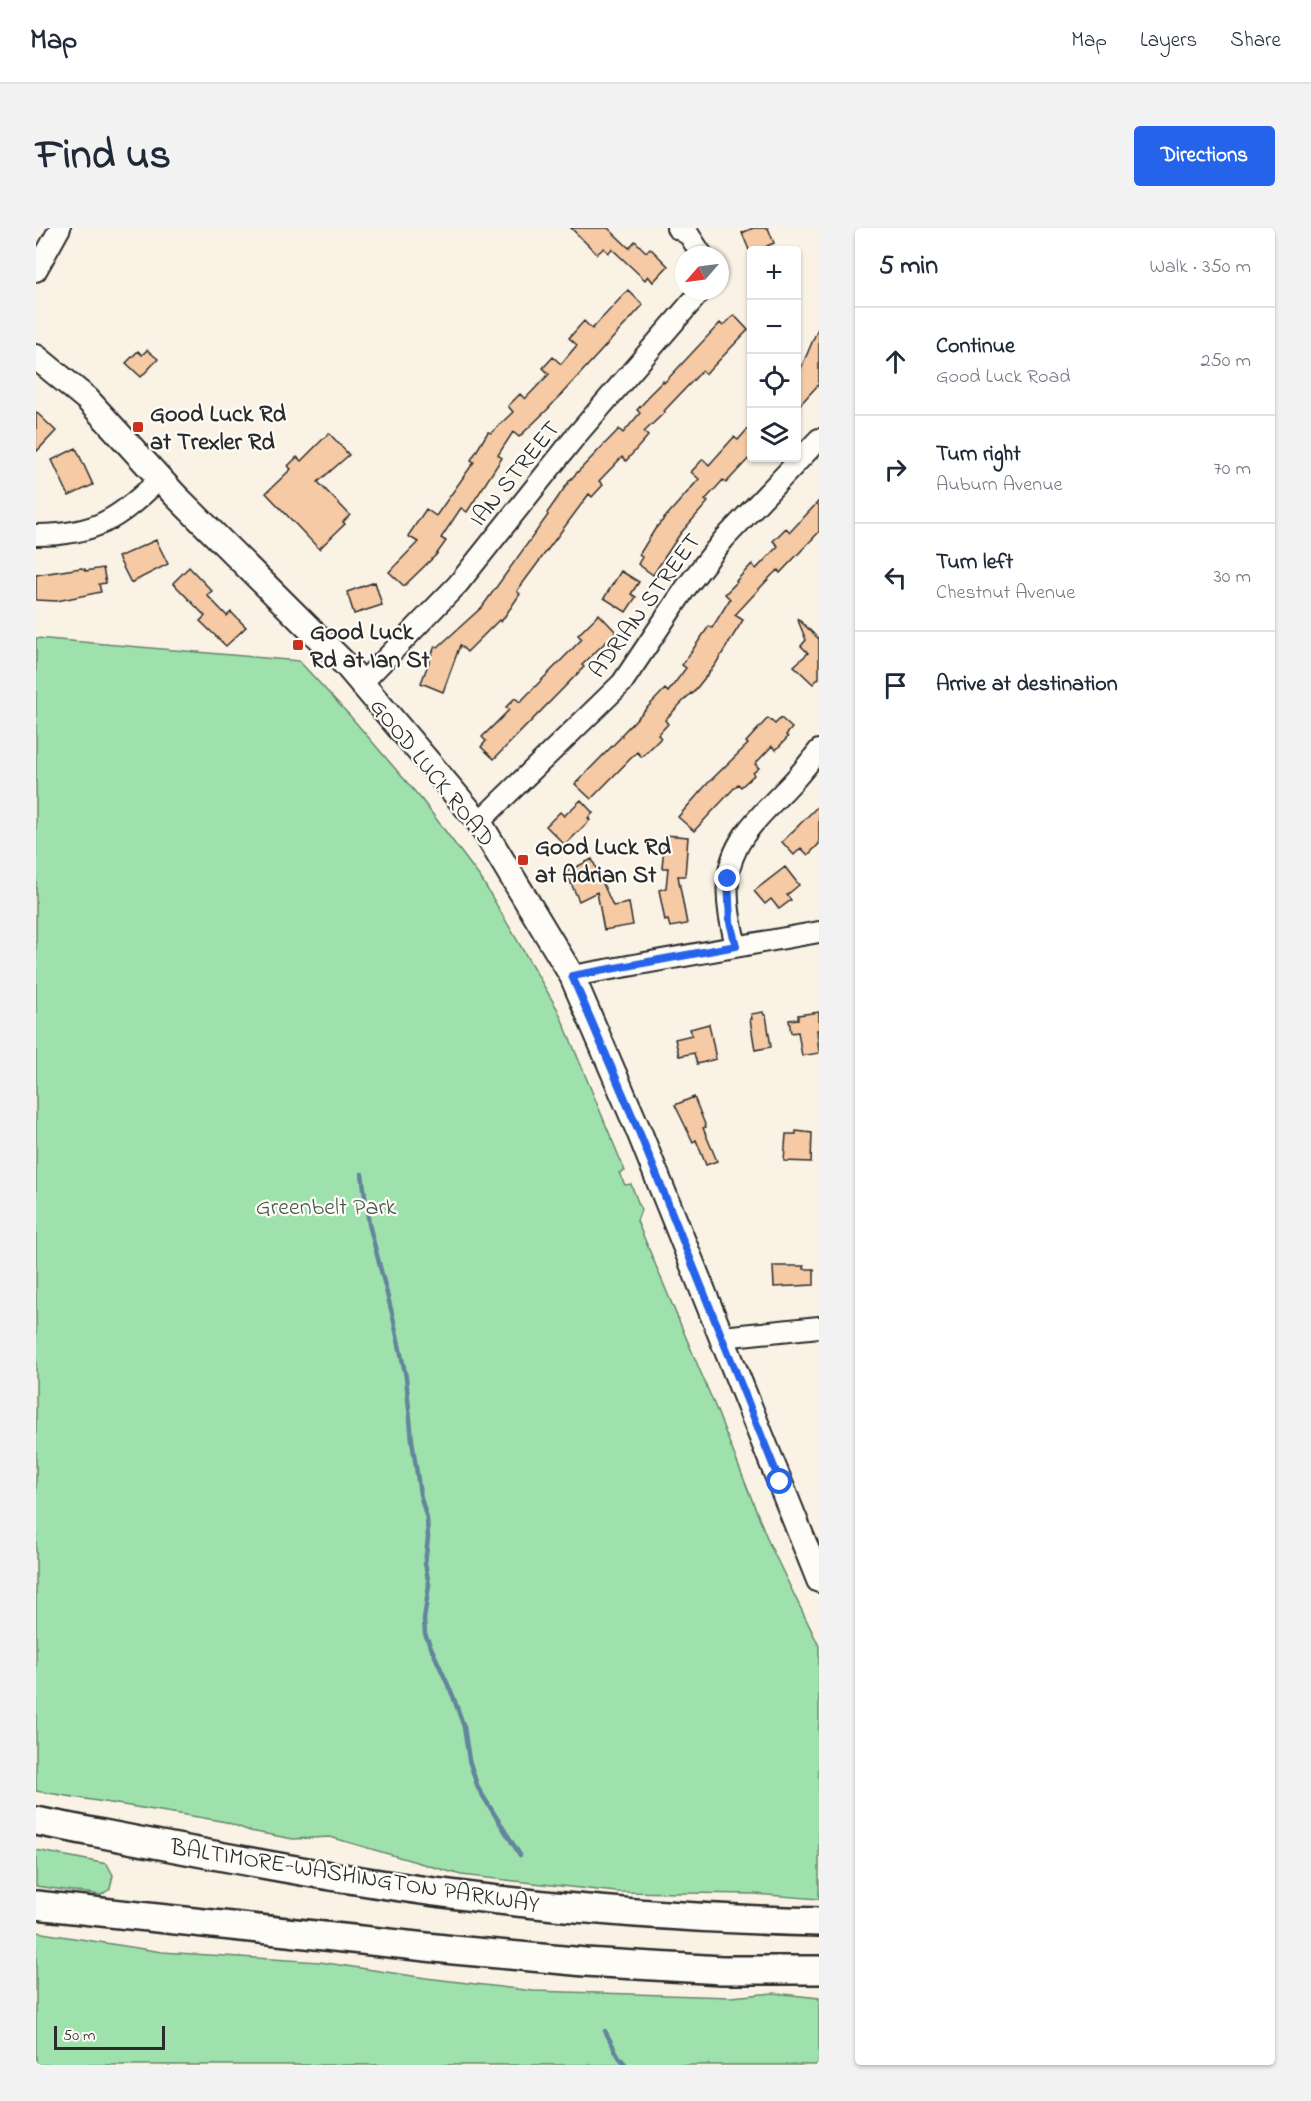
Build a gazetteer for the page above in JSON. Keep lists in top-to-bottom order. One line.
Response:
{"streets":{"highway":["BALTIMORE-WASHINGTON PARKWAY"],"main road":["GOOD LUCK ROAD"],"street":["IAN STREET","ADRIAN STREET"]},"crossings":[["IAN STREET","GOOD LUCK ROAD"],["ADRIAN STREET","GOOD LUCK ROAD"]],"parks":["Greenbelt Park"],"places":{"transit":["Good Luck Rd at Trexler Rd","Good Luck Rd at Ian St","Good Luck Rd at Adrian St"]},"scale_bar":"50 m","north":"bottom left","page":{"header":"Map","nav":["Map","Layers","Share"],"title":"Find us","buttons":"Directions","heading":["5 min","Walk · 350 m"],"map_buttons":["+","−"],"list":[["Continue","Good Luck Road","250 m"],["Turn right","Auburn Avenue","70 m"],["Turn left","Chestnut Avenue","30 m"],"Arrive at destination"],"scale":"50 m"}}
